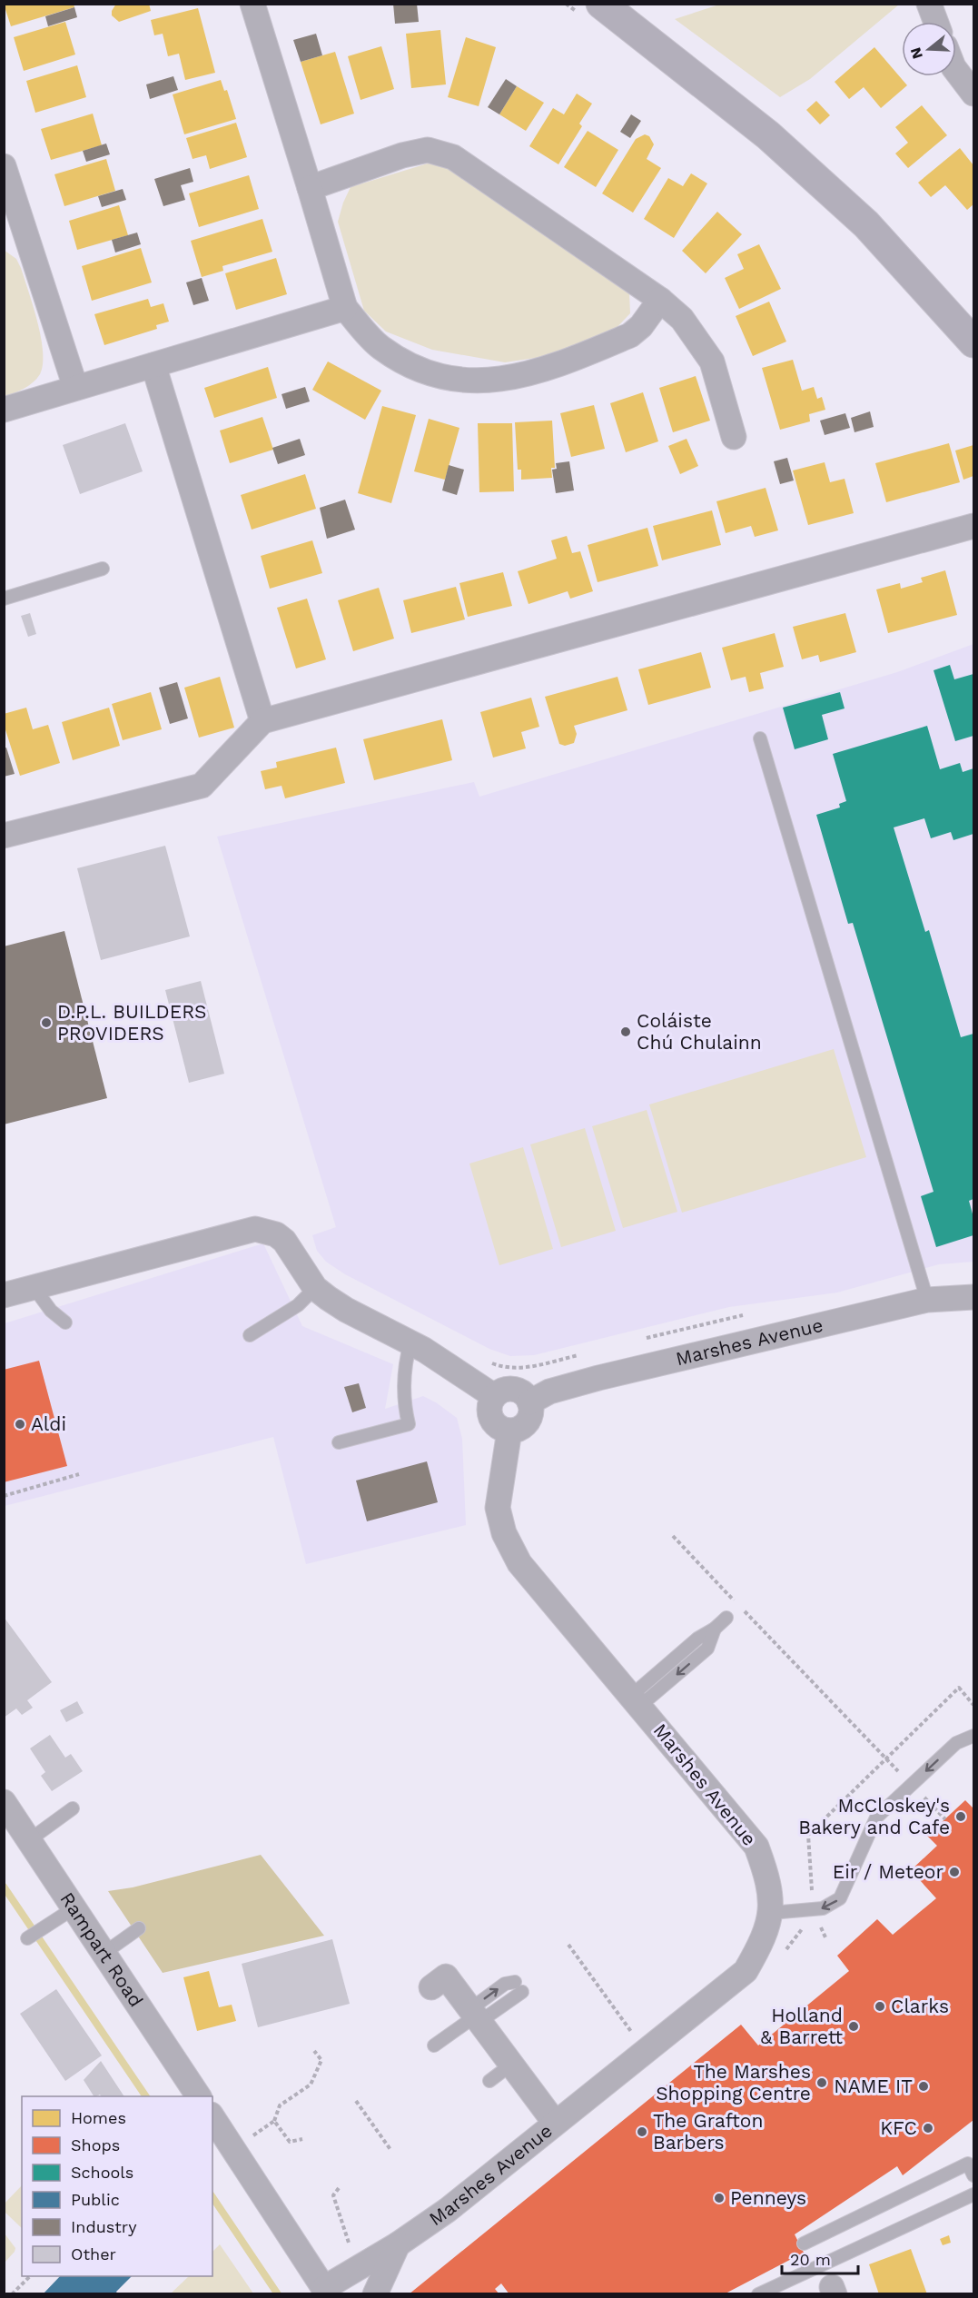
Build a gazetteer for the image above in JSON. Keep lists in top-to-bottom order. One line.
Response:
{"streets":{"street":["Marshes Avenue","Rampart Road"]},"places":["D.P.L. BUILDERS PROVIDERS","Coláiste Chú Chulainn","Aldi","McCloskey's Bakery and Cafe","Eir / Meteor","Clarks","Holland & Barrett","The Marshes Shopping Centre","NAME IT","KFC","The Grafton Barbers","Penneys"],"legend":["Homes","Shops","Schools","Public","Industry","Other"],"scale_bar":"20 m","north":"left"}
